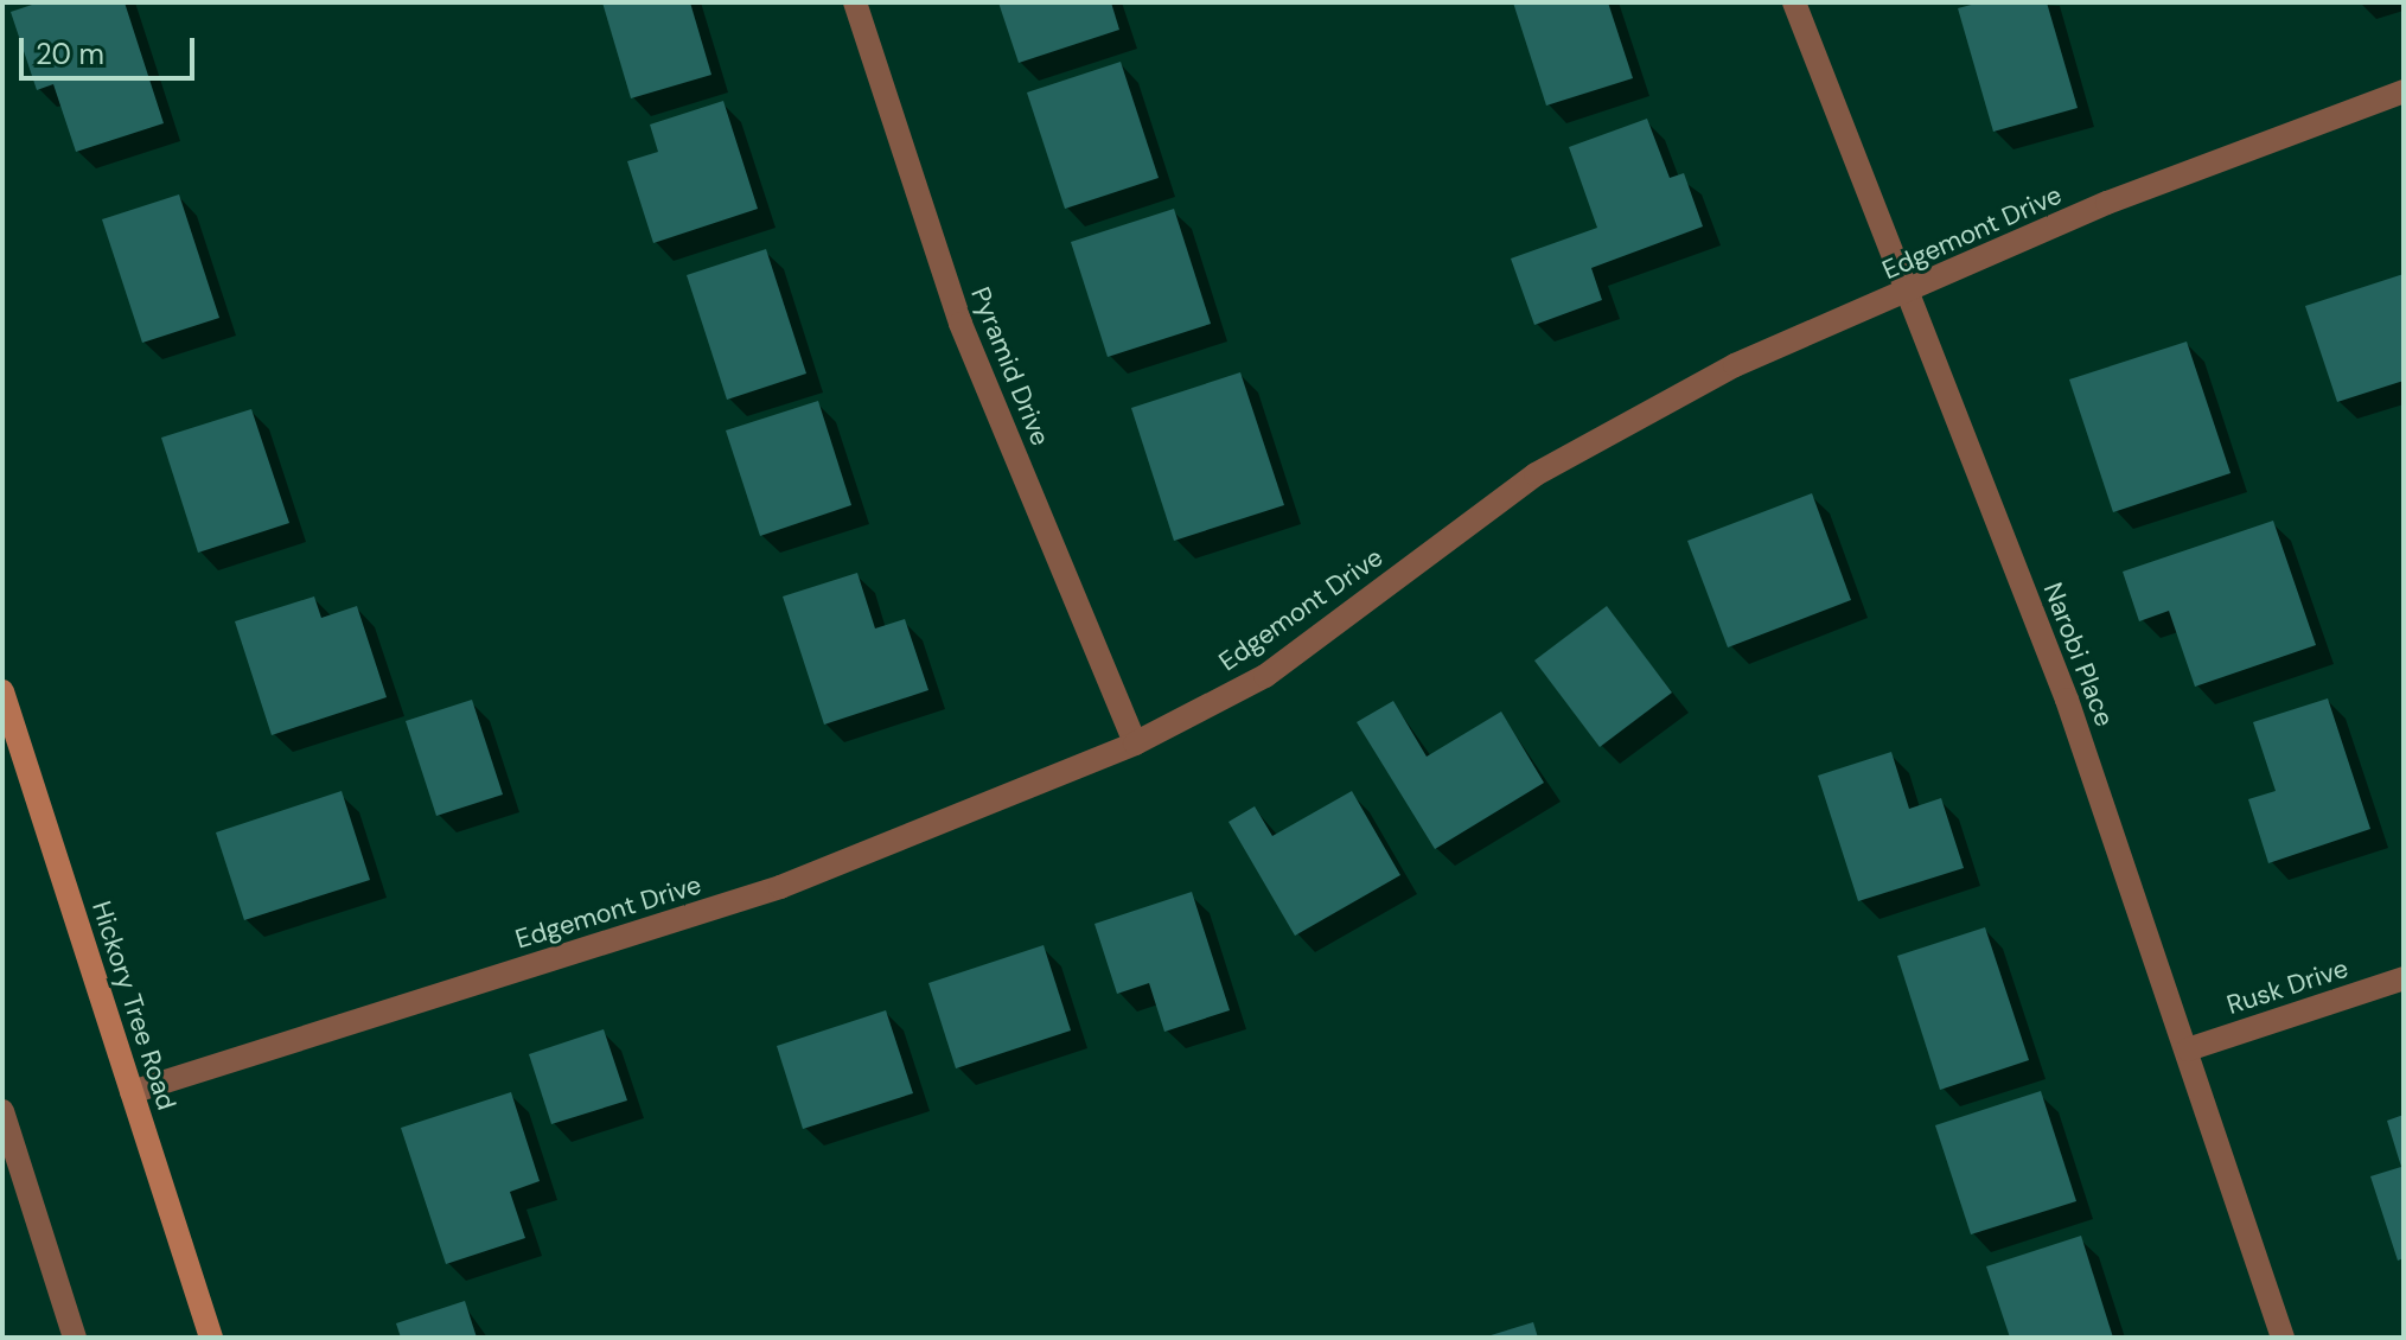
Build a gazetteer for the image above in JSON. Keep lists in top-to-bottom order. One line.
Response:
{"streets":{"street":["Edgemont Drive","Pyramid Drive","Narobi Place","Rusk Drive","Hickory Tree Road"]},"crossings":[["Edgemont Drive","Pyramid Drive"],["Edgemont Drive","Narobi Place"],["Edgemont Drive","Hickory Tree Road"],["Narobi Place","Rusk Drive"]],"scale_bar":"20 m"}
